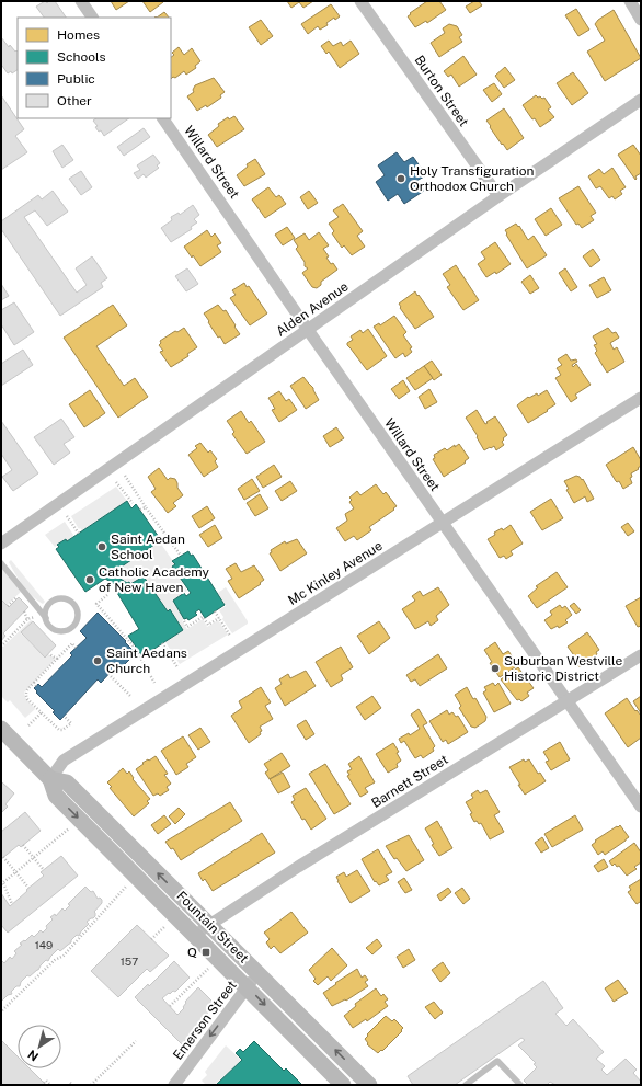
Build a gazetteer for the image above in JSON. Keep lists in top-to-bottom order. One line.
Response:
{"streets":{"main road":["Fountain Street"],"street":["Burton Street","Willard Street","Alden Avenue","Mc Kinley Avenue","Barnett Street","Emerson Street"]},"crossings":[["Burton Street","Alden Avenue"],["Willard Street","Alden Avenue"],["Willard Street","Mc Kinley Avenue"],["Willard Street","Barnett Street"],["Mc Kinley Avenue","Fountain Street"],["Barnett Street","Fountain Street"],["Fountain Street","Emerson Street"]],"one_way":["Emerson Street"],"places":{"other":["Holy Transfiguration Orthodox Church","Saint Aedan School","Catholic Academy of New Haven","Saint Aedans Church","Suburban Westville Historic District"],"transit":["Q"]},"house_numbers":["149","157"],"legend":["Homes","Schools","Public","Other"],"north":"bottom left"}
